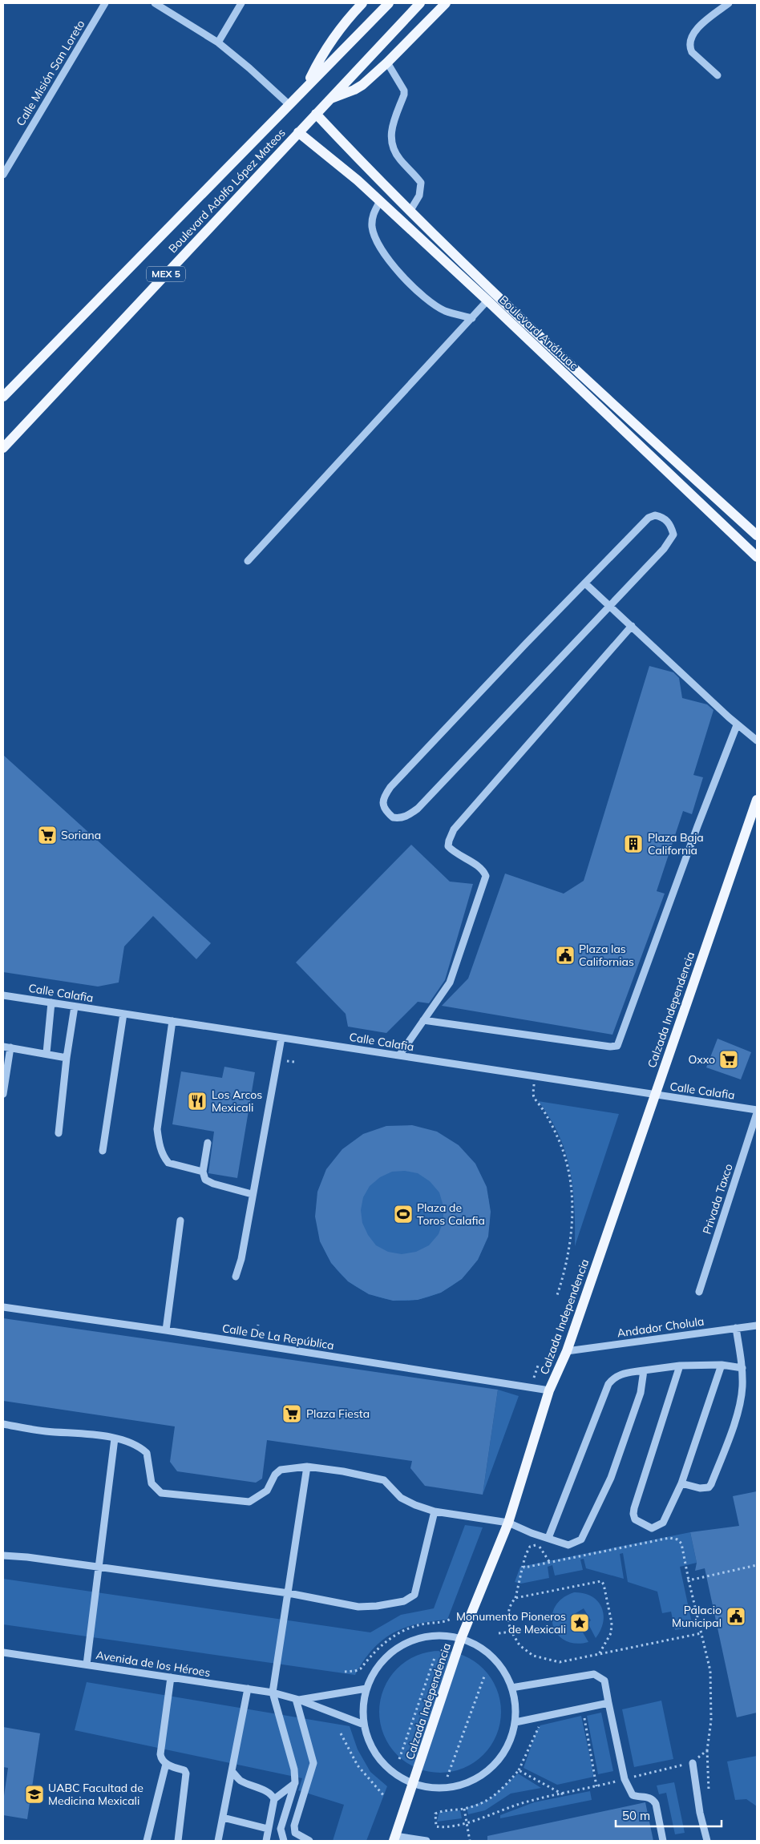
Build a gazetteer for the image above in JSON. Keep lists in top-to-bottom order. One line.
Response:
{"streets":{"main road":["Boulevard Adolfo López Mateos","MEX 5","Boulevard Anáhuac","Calzada Independencia"],"street":["Calle Misión San Loreto","Calle Calafia","Privada Taxco","Andador Cholula","Calle De La República","Avenida de los Héroes"]},"crossings":[["Boulevard Adolfo López Mateos","Boulevard Anáhuac"],["Calle Calafia","Calzada Independencia"],["Calle Calafia","Privada Taxco"],["Calzada Independencia","Andador Cholula"],["Calzada Independencia","Calle De La República"]],"places":{"supermarket":["Soriana","Oxxo","Plaza Fiesta"],"building":["Plaza Baja California"],"public building":["Plaza las Californias","Palacio Municipal"],"restaurant":["Los Arcos Mexicali"],"sports":["Plaza de Toros Calafia"],"place":["Monumento Pioneros de Mexicali"],"school or university":["UABC Facultad de Medicina Mexicali"]},"scale_bar":"50 m"}
